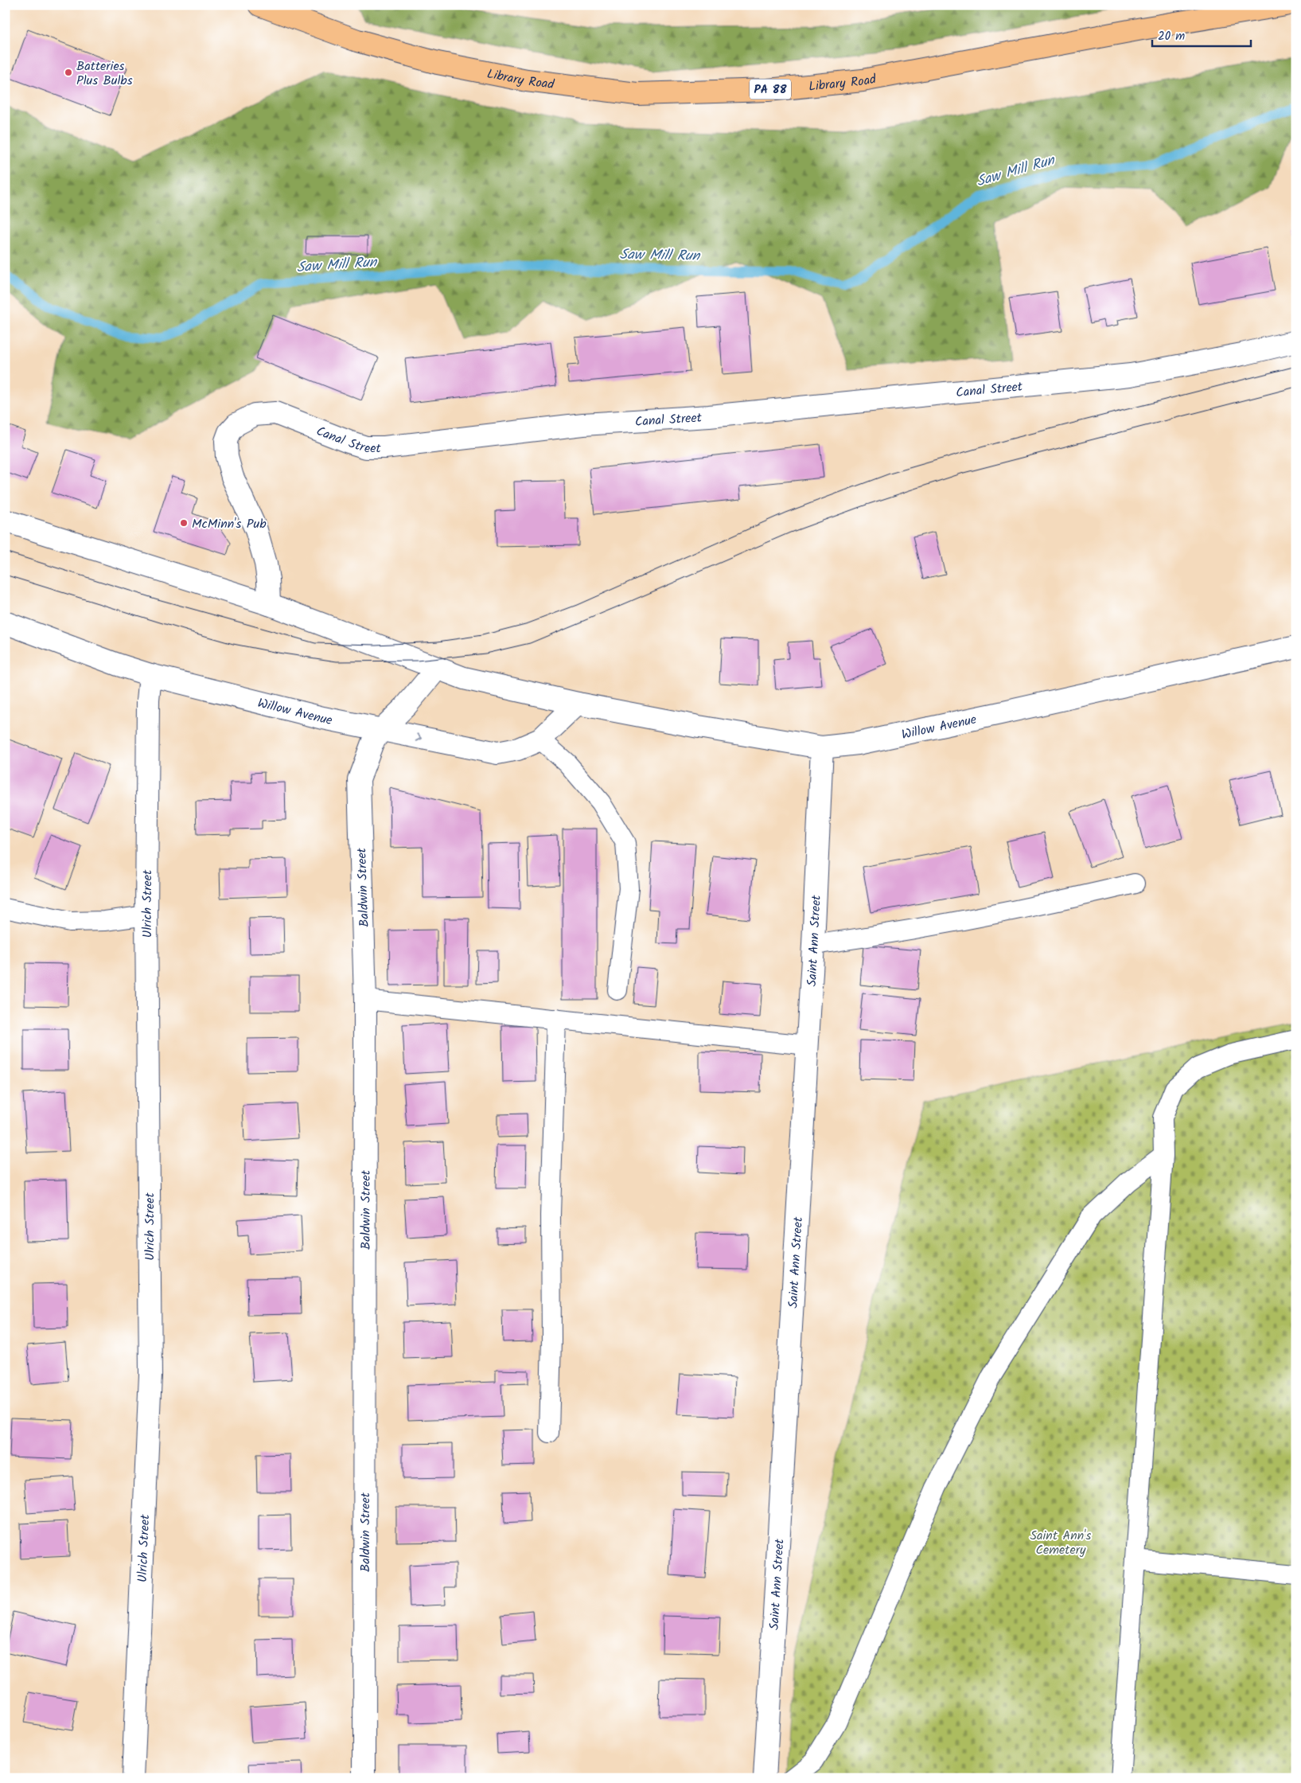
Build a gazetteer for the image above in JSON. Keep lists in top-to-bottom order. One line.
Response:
{"streets":{"main road":["Library Road","PA 88"],"street":["Canal Street","Willow Avenue","Baldwin Street","Ulrich Street","Saint Ann Street"]},"crossings":[["Canal Street","Willow Avenue"],["Willow Avenue","Baldwin Street"],["Willow Avenue","Ulrich Street"],["Willow Avenue","Saint Ann Street"]],"water":["Saw Mill Run"],"parks":["Saint Ann's Cemetery"],"places":["Batteries Plus Bulbs","McMinn's Pub"],"scale_bar":"20 m"}
